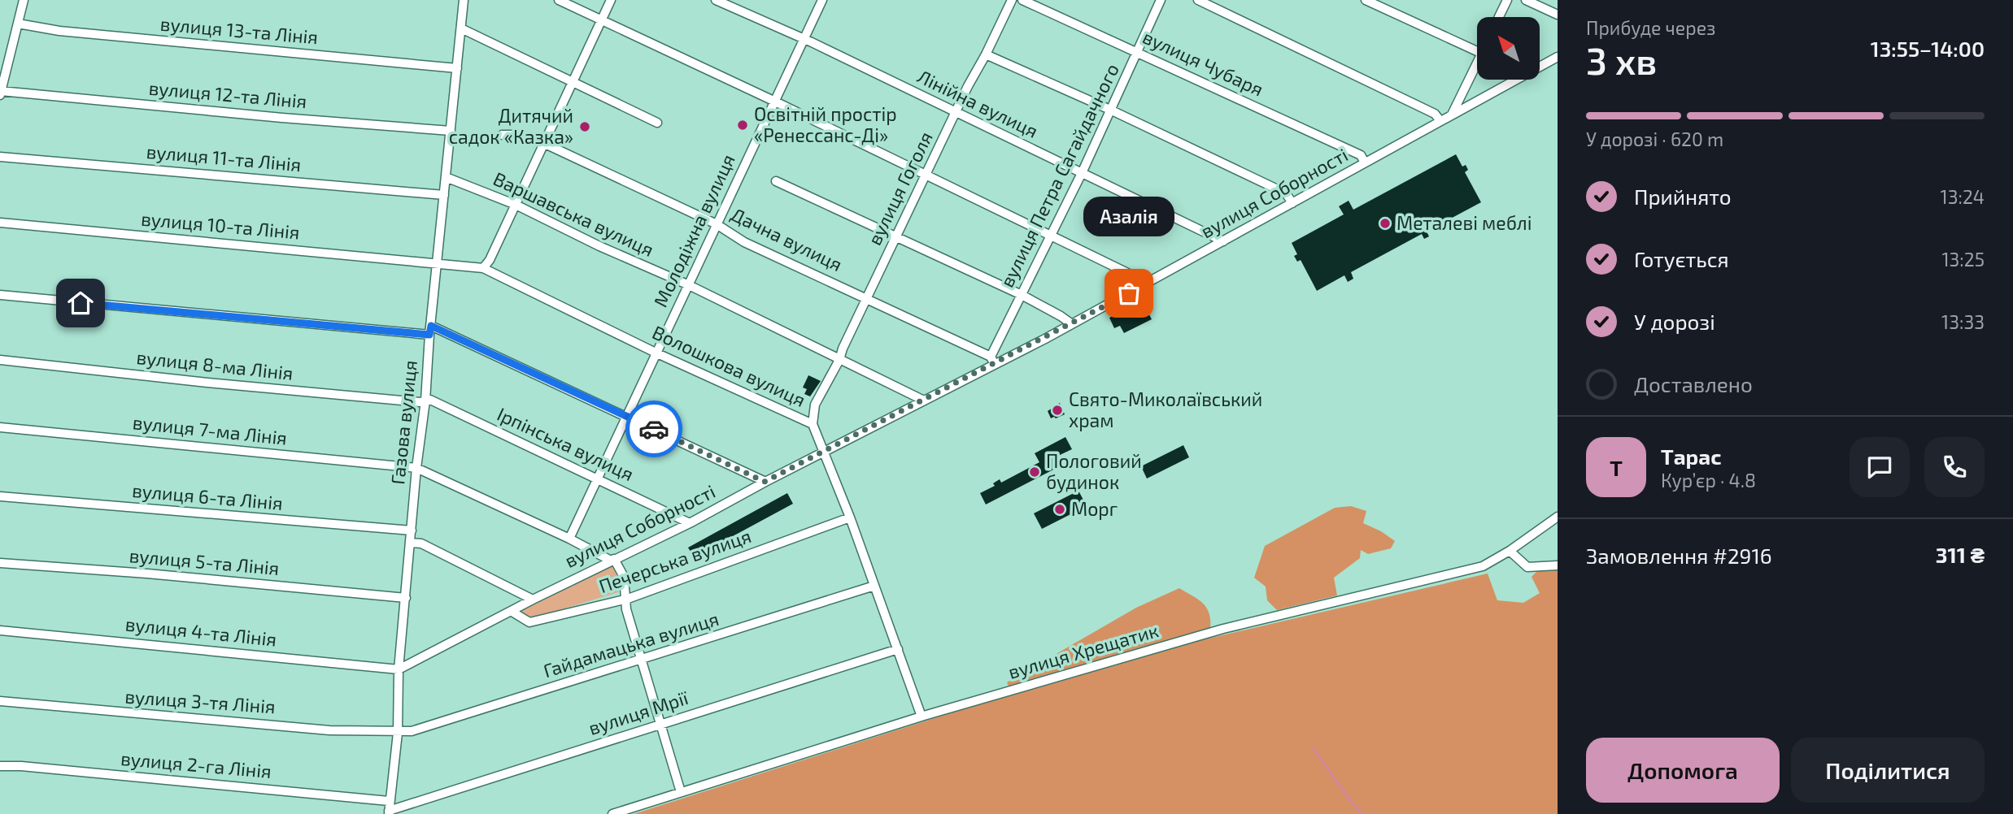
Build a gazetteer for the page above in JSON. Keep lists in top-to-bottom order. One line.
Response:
{"streets":{"street":["вулиця 13-та Лінія","вулиця Чубаря","вулиця 12-та Лінія","Лінійна вулиця","вулиця 11-та Лінія","вулиця Петра Сагайдачного","вулиця Гоголя","вулиця Соборності","Варшавська вулиця","вулиця 10-та Лінія","Молодіжна вулиця","Дачна вулиця","вулиця 8-ма Лінія","Волошкова вулиця","Газова вулиця","вулиця 7-ма Лінія","Ірпінська вулиця","вулиця 6-та Лінія","Печерська вулиця","вулиця 5-та Лінія","вулиця 4-та Лінія","Гайдамацька вулиця","вулиця Хрещатик","вулиця 3-тя Лінія","вулиця Мрії","вулиця 2-га Лінія"]},"crossings":[["вулиця 13-та Лінія","Газова вулиця"],["вулиця Чубаря","вулиця Петра Сагайдачного"],["вулиця Чубаря","вулиця Соборності"],["вулиця 12-та Лінія","Газова вулиця"],["Лінійна вулиця","вулиця Петра Сагайдачного"],["Лінійна вулиця","вулиця Гоголя"],["Лінійна вулиця","вулиця Соборності"],["Лінійна вулиця","Молодіжна вулиця"],["вулиця 11-та Лінія","Газова вулиця"],["вулиця Петра Сагайдачного","вулиця Соборності"],["вулиця Петра Сагайдачного","Дачна вулиця"],["вулиця Гоголя","Варшавська вулиця"],["вулиця Гоголя","Дачна вулиця"],["вулиця Гоголя","Волошкова вулиця"],["вулиця Соборності","Варшавська вулиця"],["вулиця Соборності","Дачна вулиця"],["вулиця Соборності","Волошкова вулиця"],["вулиця Соборності","Газова вулиця"],["вулиця Соборності","вулиця 7-ма Лінія"],["вулиця Соборності","Ірпінська вулиця"],["вулиця Соборності","Печерська вулиця"],["вулиця Соборності","вулиця 4-та Лінія"],["Варшавська вулиця","Молодіжна вулиця"],["Варшавська вулиця","Газова вулиця"],["вулиця 10-та Лінія","Волошкова вулиця"],["вулиця 10-та Лінія","Газова вулиця"],["Молодіжна вулиця","Дачна вулиця"],["Молодіжна вулиця","Волошкова вулиця"],["Молодіжна вулиця","вулиця 7-ма Лінія"],["Молодіжна вулиця","Ірпінська вулиця"],["вулиця 8-ма Лінія","Газова вулиця"],["вулиця 8-ма Лінія","Ірпінська вулиця"],["Волошкова вулиця","Газова вулиця"],["Волошкова вулиця","Печерська вулиця"],["Волошкова вулиця","Гайдамацька вулиця"],["Волошкова вулиця","вулиця Хрещатик"],["Волошкова вулиця","вулиця Мрії"],["Газова вулиця","вулиця 7-ма Лінія"],["Газова вулиця","Ірпінська вулиця"],["Газова вулиця","вулиця 6-та Лінія"],["Газова вулиця","вулиця 5-та Лінія"],["Газова вулиця","вулиця 4-та Лінія"],["Газова вулиця","Гайдамацька вулиця"],["Газова вулиця","вулиця 3-тя Лінія"],["Газова вулиця","вулиця Мрії"],["Газова вулиця","вулиця 2-га Лінія"],["Гайдамацька вулиця","вулиця 3-тя Лінія"],["вулиця Мрії","вулиця 2-га Лінія"]],"places":["Освітній простір «Ренессанс-Ді»","Дитячий садок «Казка»","Металеві меблі","Азалія","Свято-Миколаївський храм","Пологовий будинок","Морг"],"north":"top left","page":{"heading":["3 хв","Прибуде через","13:55–14:00"],"panel":["Тарас","Кур’єр · 4.8","Замовлення #2916","311 ₴"],"bar":"У дорозі · 620 m","list":[["Прийнято","13:24"],["Готується","13:25"],["У дорозі","13:33"],"Доставлено"],"bubble":"Азалія","round":"Т","buttons":["Допомога","Поділитися"]}}
